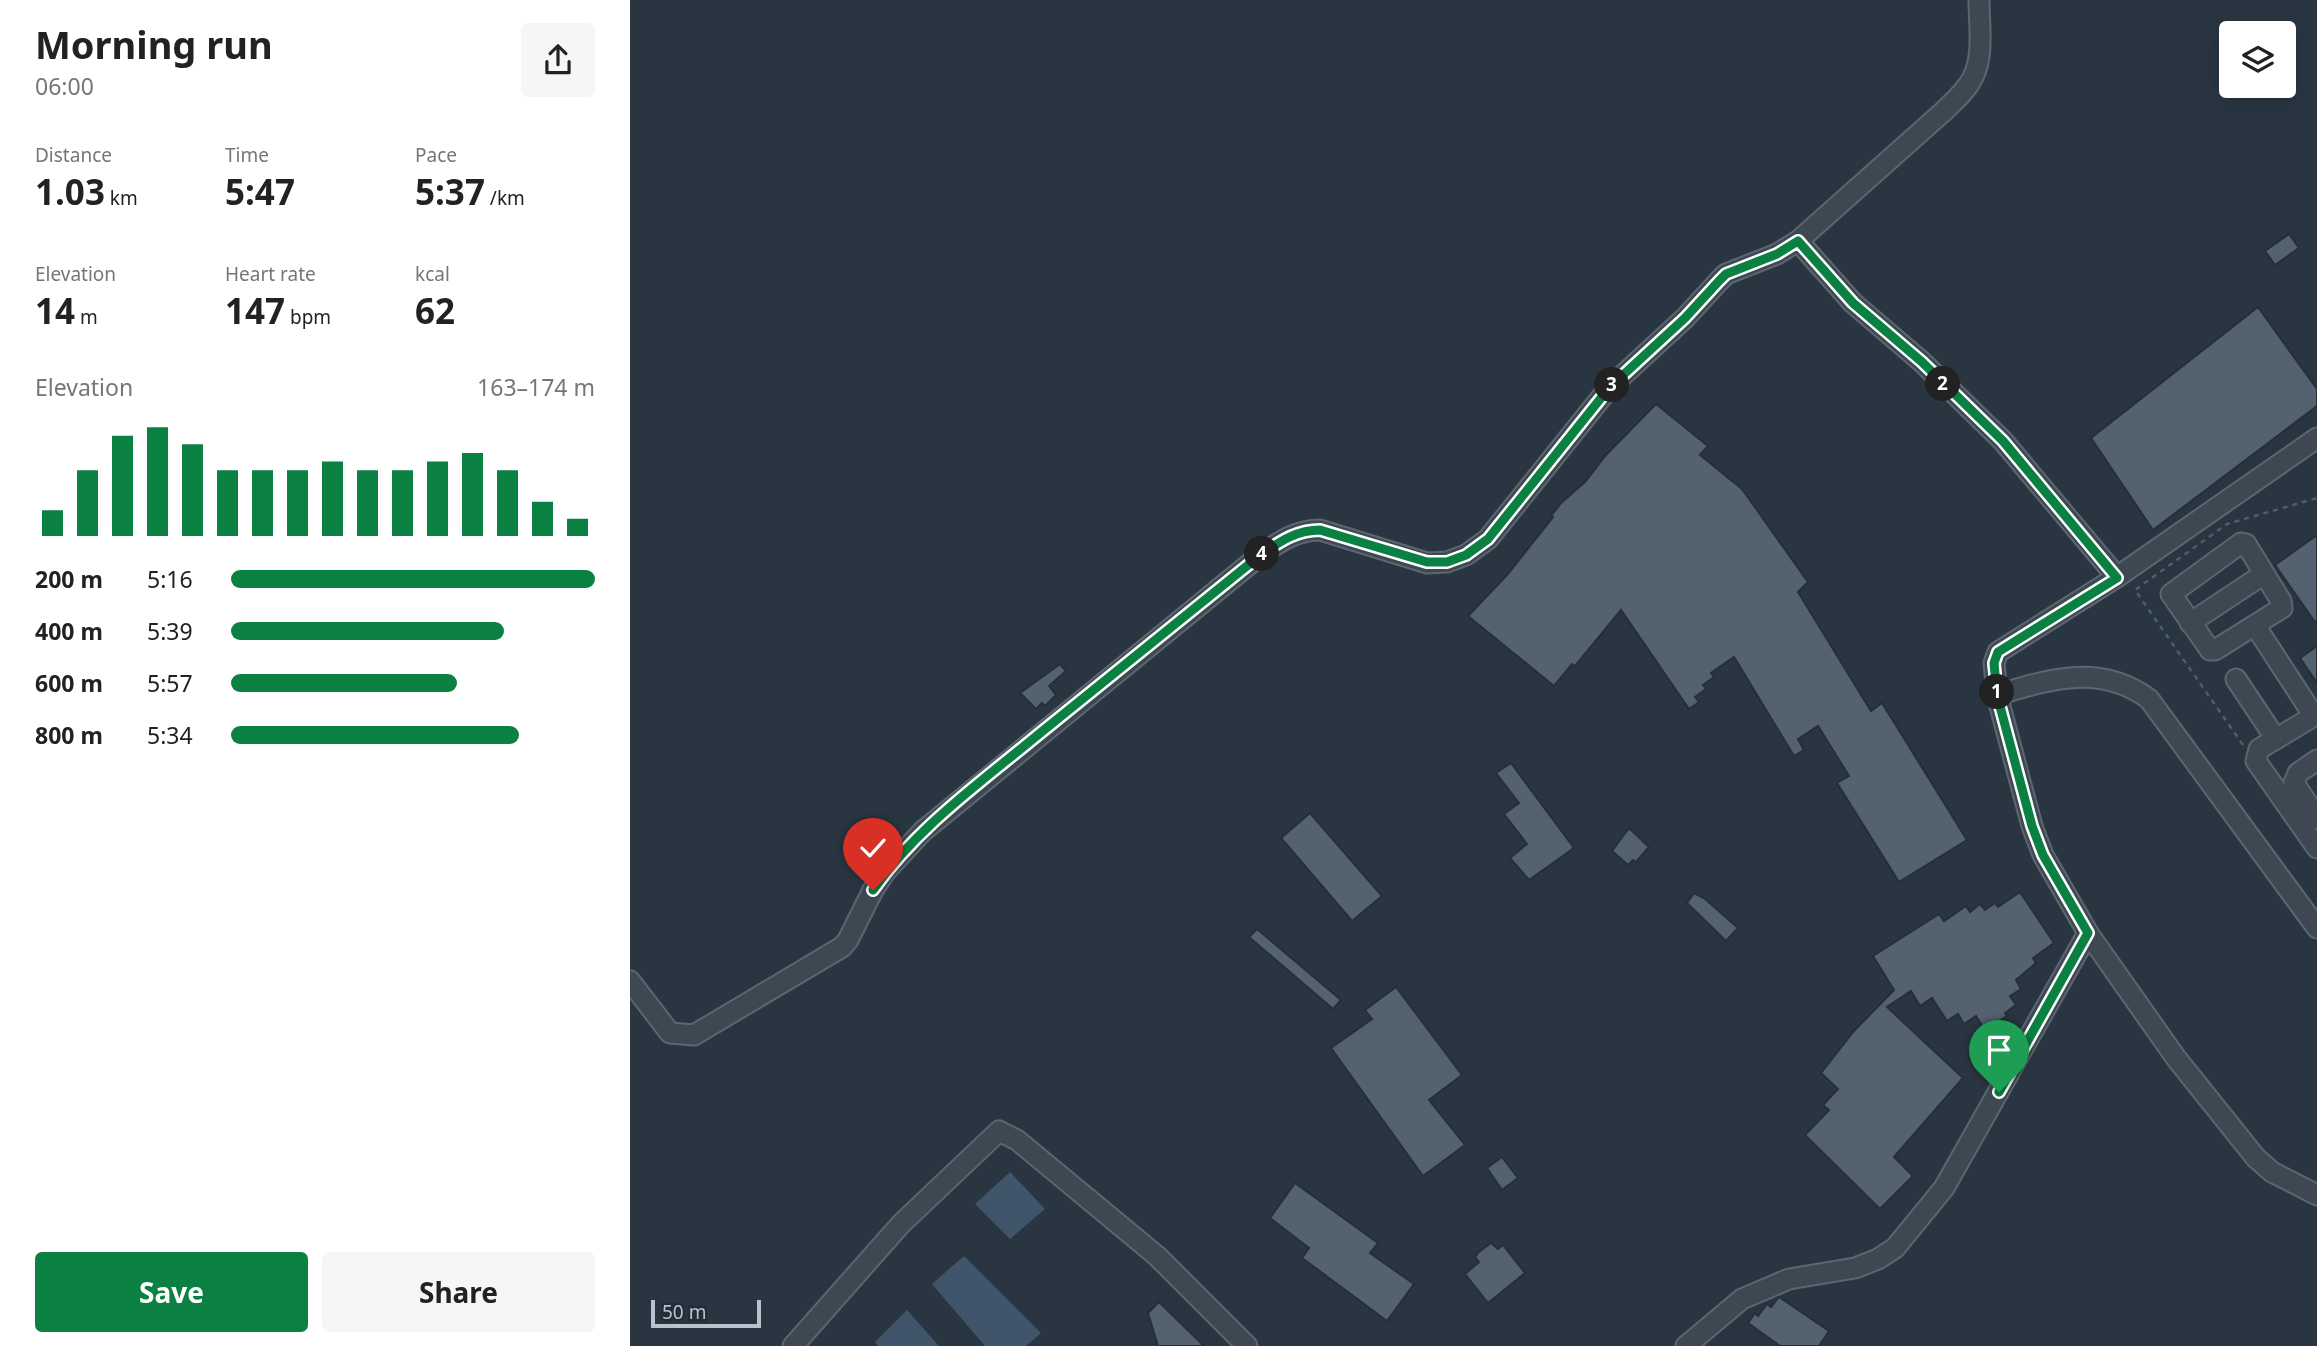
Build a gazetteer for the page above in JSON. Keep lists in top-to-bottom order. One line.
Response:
{"scale_bar":"50 m","page":{"heading":["Morning run","06:00"],"stats":[["Distance","1.03 km"],["Time","5:47"],["Pace","5:37 /km"],["Elevation","14 m"],["Heart rate","147 bpm"],["kcal","62"]],"chart":["Elevation","163–174 m"],"pins":["2","3","4","1"],"list":[{"name":"200 m","note":"5:16"},{"name":"400 m","note":"5:39"},{"name":"600 m","note":"5:57"},{"name":"800 m","note":"5:34"}],"buttons":["Save","Share"],"scale":"50 m"}}
